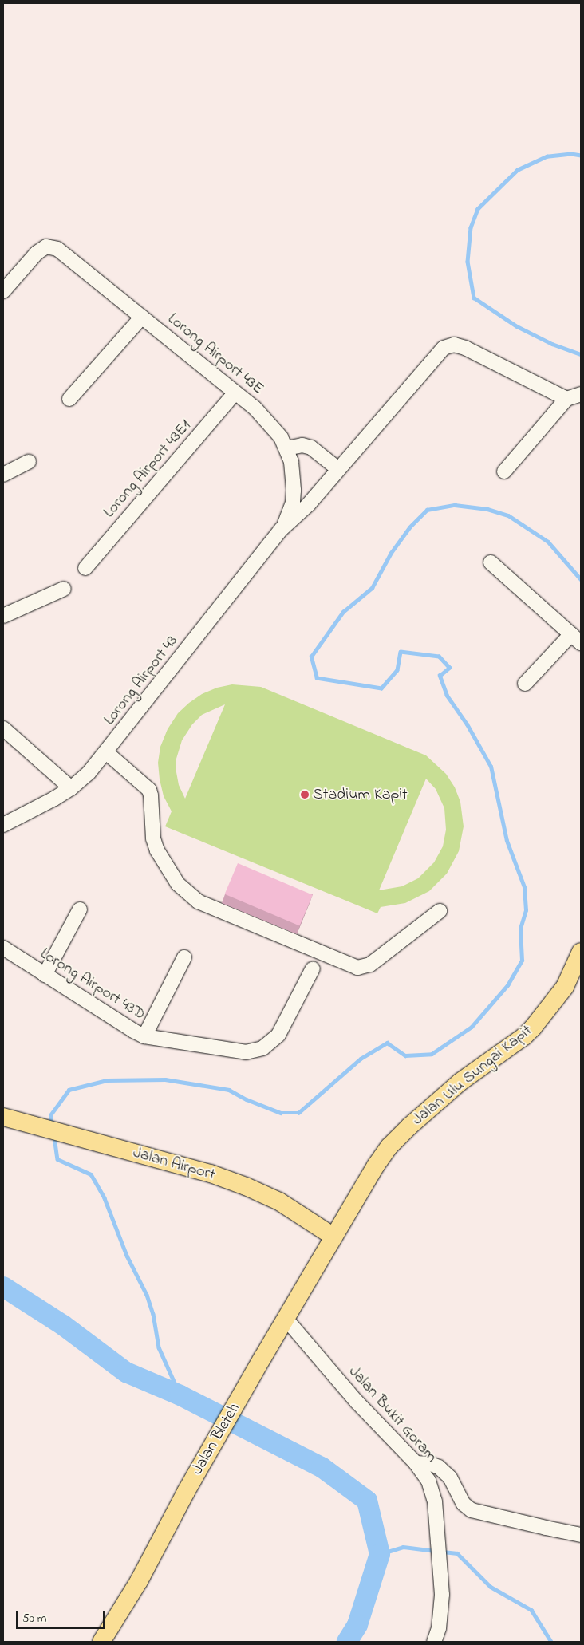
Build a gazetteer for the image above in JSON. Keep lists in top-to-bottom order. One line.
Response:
{"streets":{"main road":["Jalan Ulu Sungai Kapit","Jalan Airport","Jalan Bleteh"],"street":["Lorong Airport 43E","Lorong Airport 43E1","Lorong Airport 43","Lorong Airport 43D","Jalan Bukit Goram"]},"crossings":[["Lorong Airport 43E","Lorong Airport 43E1"],["Lorong Airport 43E","Lorong Airport 43"],["Jalan Ulu Sungai Kapit","Jalan Airport"],["Jalan Ulu Sungai Kapit","Jalan Bleteh"],["Jalan Airport","Jalan Bleteh"],["Jalan Bukit Goram","Jalan Bleteh"]],"places":["Stadium Kapit"],"scale_bar":"50 m"}
